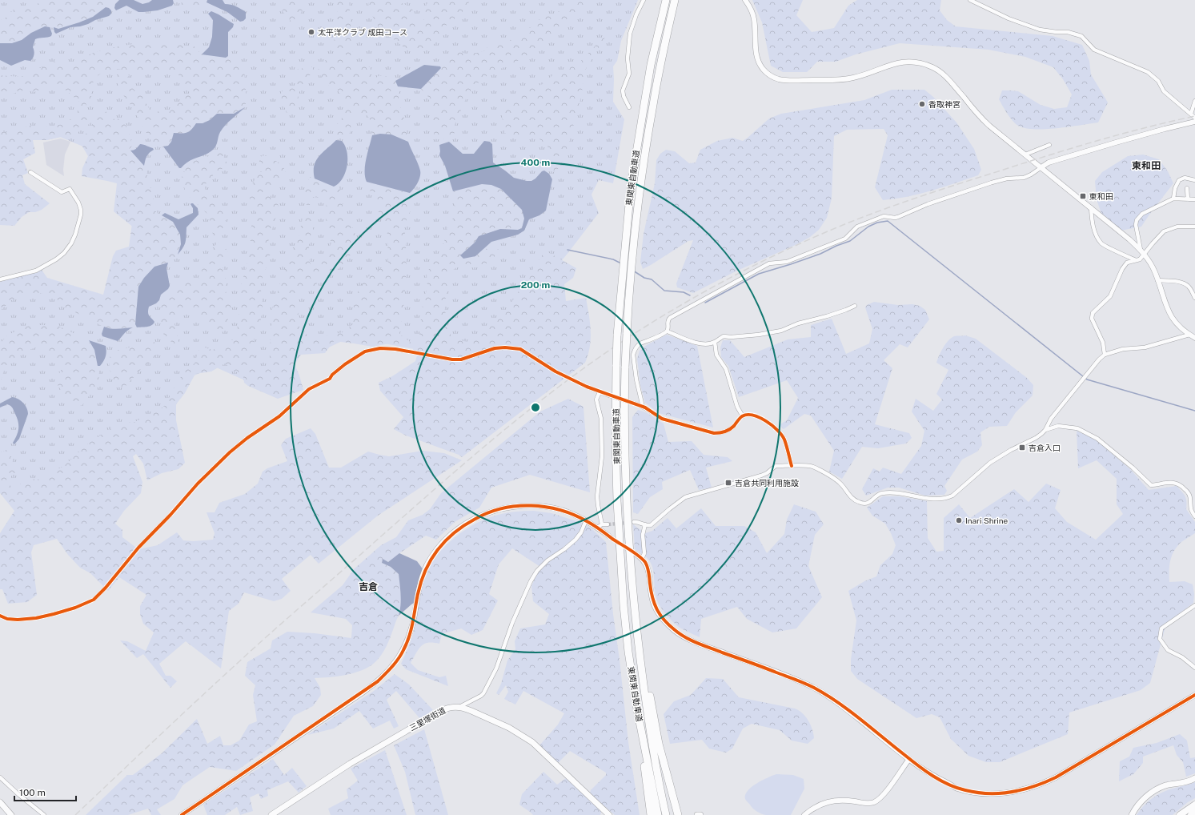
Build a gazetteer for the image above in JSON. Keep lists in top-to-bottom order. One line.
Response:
{"streets":{"highway":["東関東自動車道"],"main road":["三里塚街道"]},"districts":["東和田","吉倉"],"places":{"other":["太平洋クラブ 成田コース","香取神宮","Inari Shrine"],"transit":["東和田","吉倉入口","吉倉共同利用施設"]},"scale_bar":"100 m","rings":["400 m","200 m"]}
